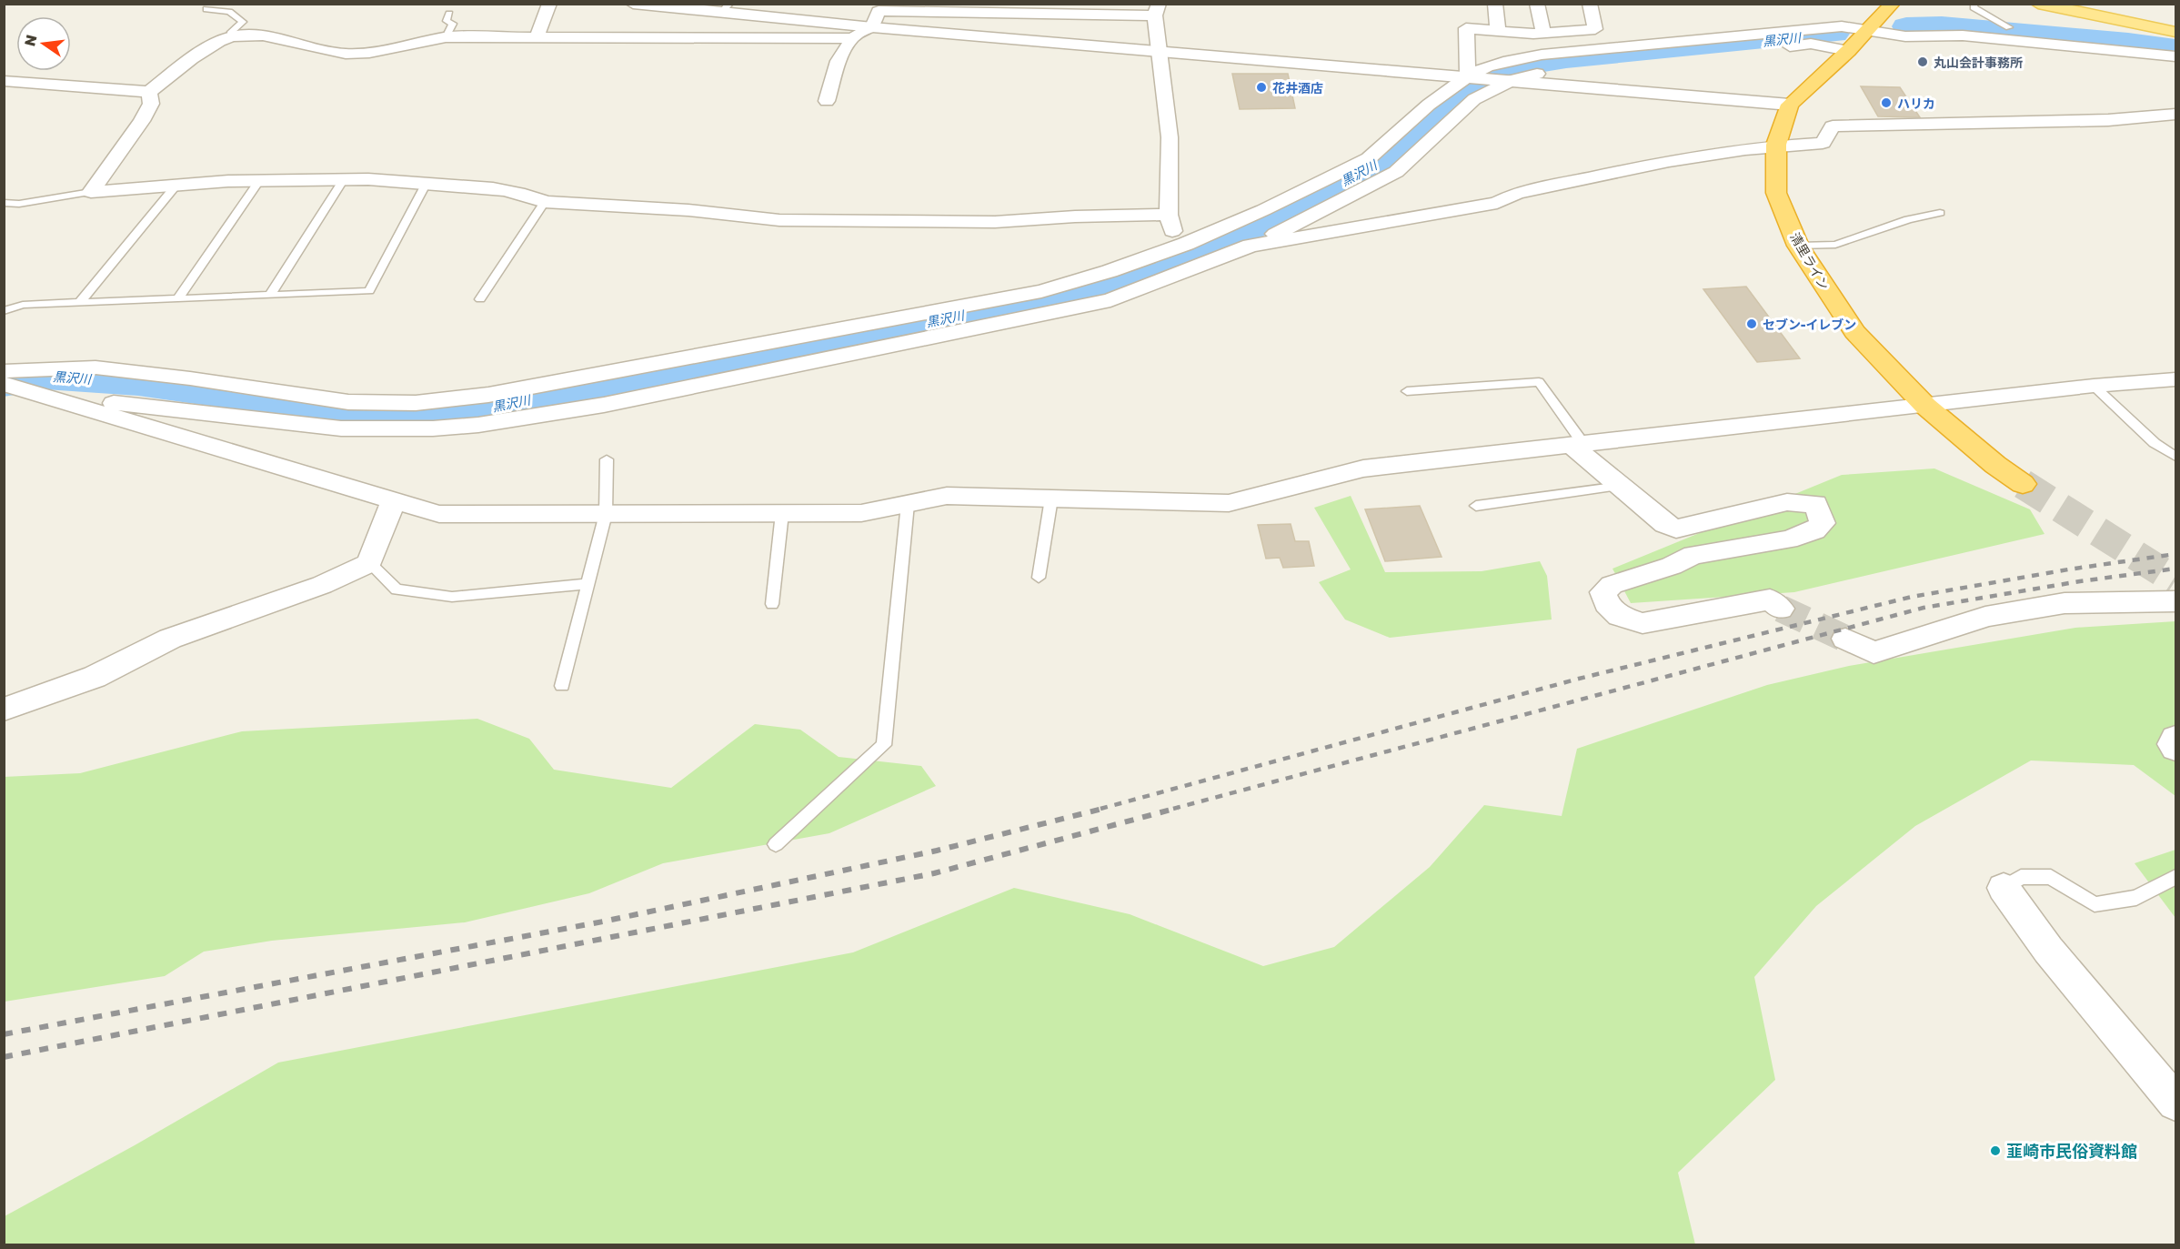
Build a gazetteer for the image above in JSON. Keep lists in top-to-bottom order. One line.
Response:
{"streets":{"highway":["清里ライン"]},"water":["黒沢川"],"places":["丸山会計事務所","花井酒店","ハリカ","セブン-イレブン","韮崎市民俗資料館"],"north":"left"}
